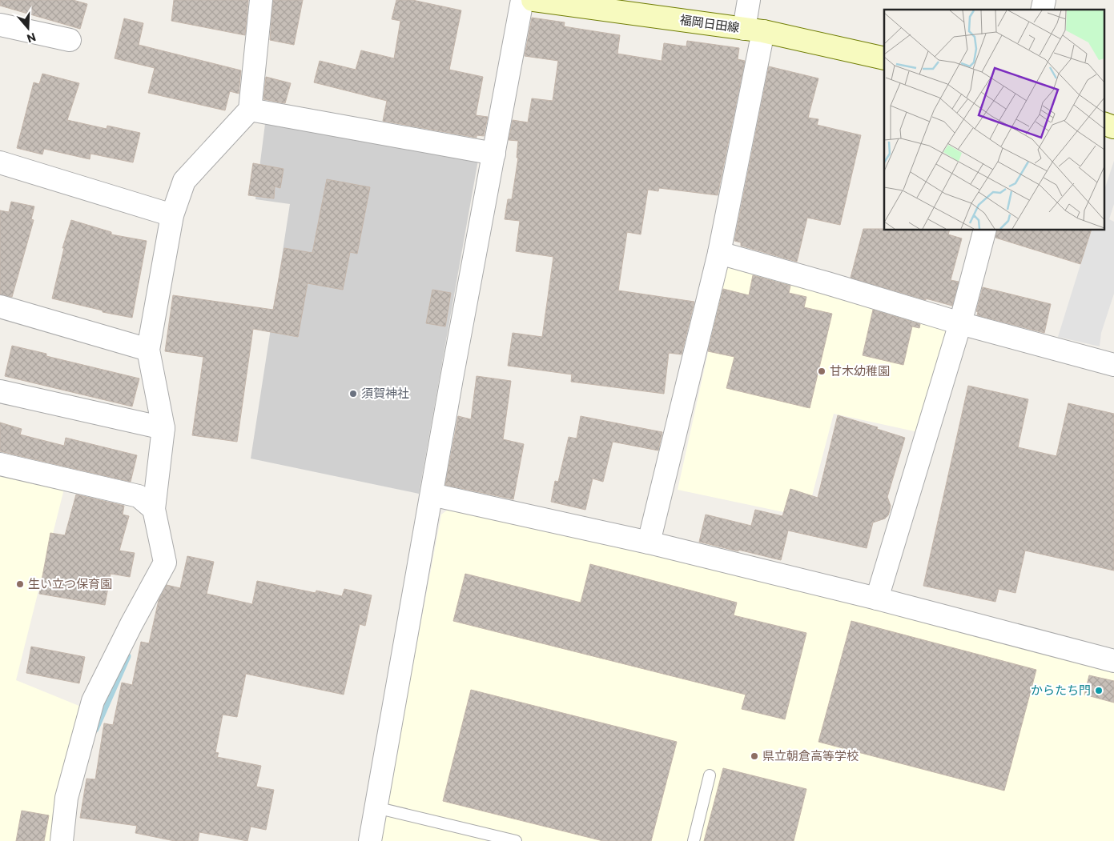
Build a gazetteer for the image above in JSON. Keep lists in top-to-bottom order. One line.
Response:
{"streets":{"main road":["福岡日田線"]},"places":["甘木幼稚園","須賀神社","生い立つ保育園","からたち門","県立朝倉高等学校"],"north":"bottom"}
